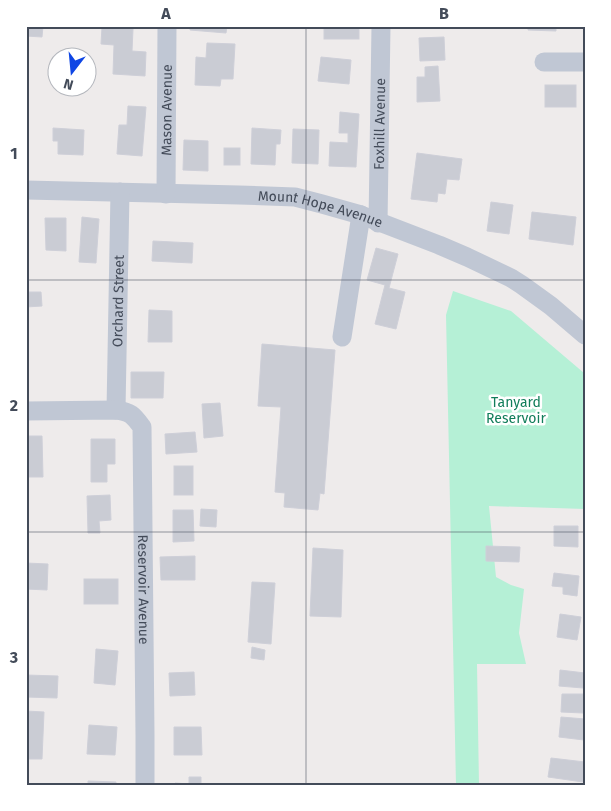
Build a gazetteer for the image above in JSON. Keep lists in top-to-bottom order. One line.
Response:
{"streets":{"street":["Mason Avenue","Foxhill Avenue","Mount Hope Avenue","Orchard Street","Reservoir Avenue"]},"crossings":[["Mason Avenue","Mount Hope Avenue"],["Foxhill Avenue","Mount Hope Avenue"],["Mount Hope Avenue","Orchard Street"],["Orchard Street","Reservoir Avenue"]],"parks":["Tanyard Reservoir"],"north":"bottom","grid":{"columns":["A","B"],"rows":["1","2","3"]}}
